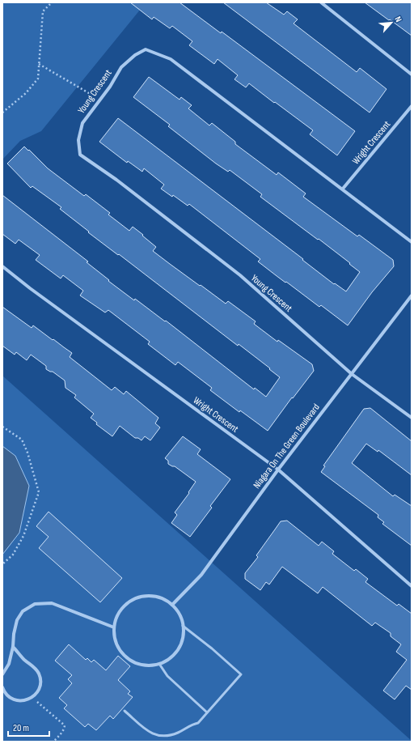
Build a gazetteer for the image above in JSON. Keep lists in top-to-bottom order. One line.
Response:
{"streets":{"street":["Young Crescent","Wright Crescent","Niagara On The Green Boulevard"]},"crossings":[["Young Crescent","Wright Crescent"],["Young Crescent","Niagara On The Green Boulevard"],["Wright Crescent","Niagara On The Green Boulevard"]],"scale_bar":"20 m","north":"top right"}
